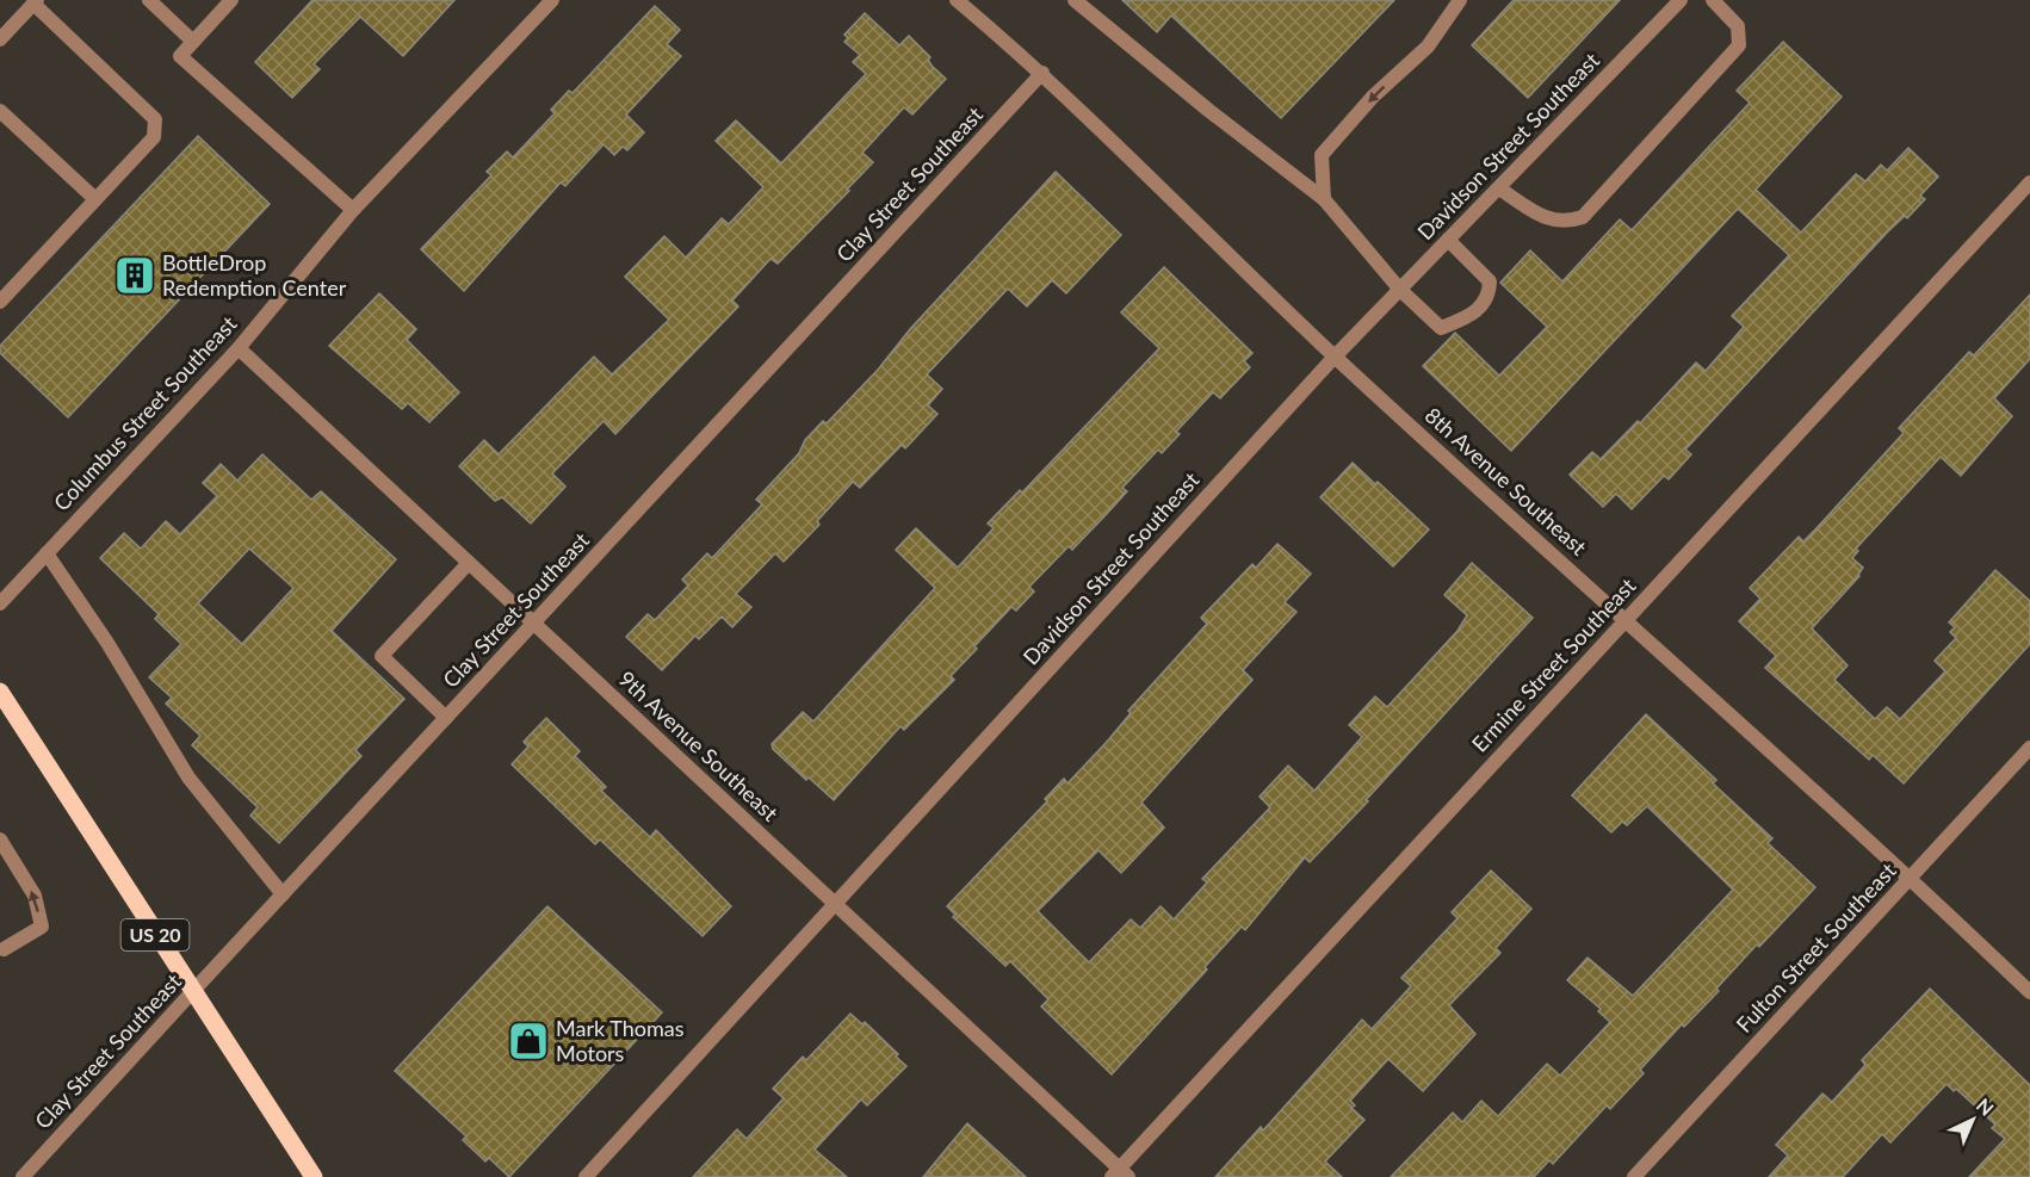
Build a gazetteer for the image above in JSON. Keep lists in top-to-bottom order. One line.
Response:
{"streets":{"main road":["US 20"],"street":["Davidson Street Southeast","Clay Street Southeast","Columbus Street Southeast","8th Avenue Southeast","Ermine Street Southeast","9th Avenue Southeast","Fulton Street Southeast"]},"crossings":[["Davidson Street Southeast","8th Avenue Southeast"],["Davidson Street Southeast","9th Avenue Southeast"],["Clay Street Southeast","8th Avenue Southeast"],["Clay Street Southeast","9th Avenue Southeast"],["Clay Street Southeast","US 20"],["Columbus Street Southeast","9th Avenue Southeast"],["8th Avenue Southeast","Ermine Street Southeast"],["8th Avenue Southeast","Fulton Street Southeast"],["Ermine Street Southeast","9th Avenue Southeast"]],"places":{"building":["BottleDrop Redemption Center"],"shop":["Mark Thomas Motors"]},"north":"top right"}
